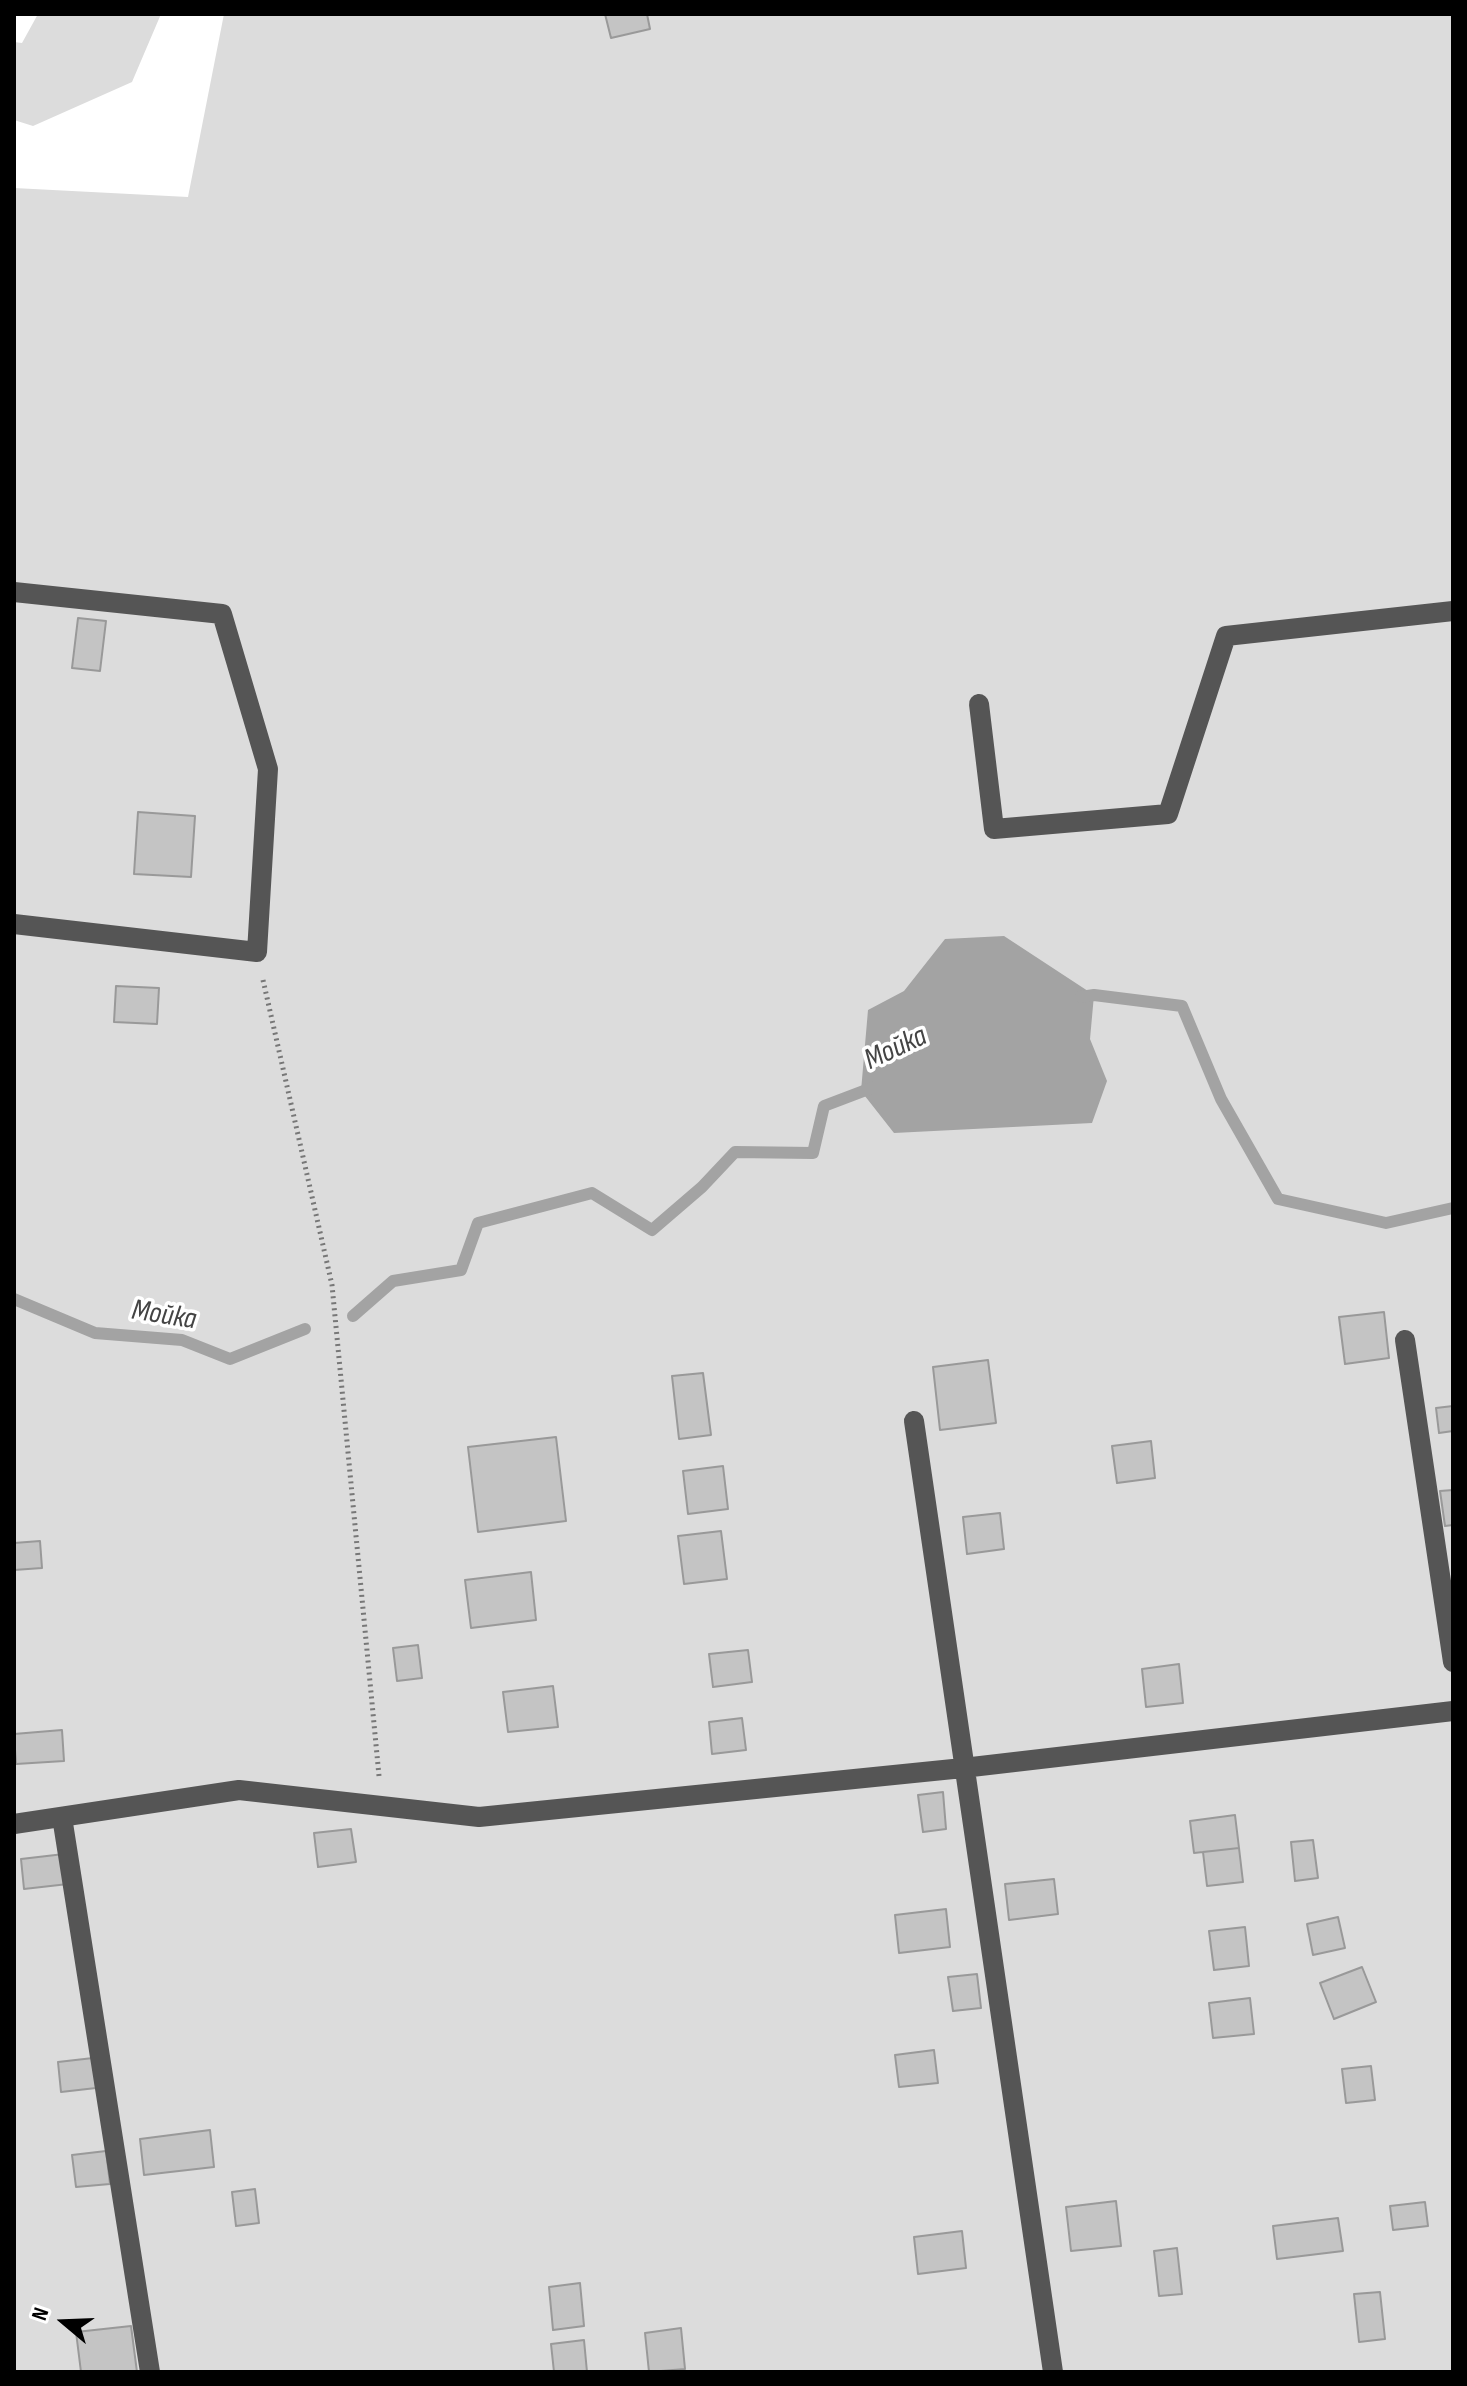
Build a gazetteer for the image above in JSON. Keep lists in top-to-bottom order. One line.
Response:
{"water":["Мойка"],"north":"left"}
